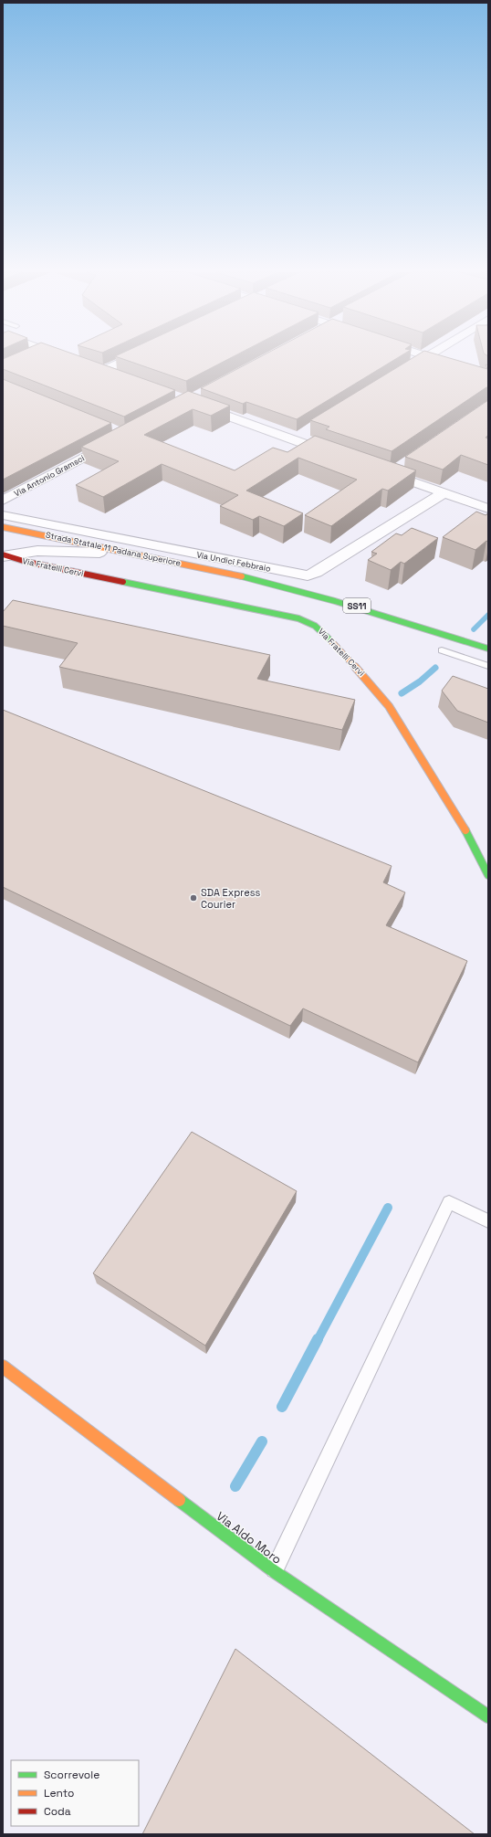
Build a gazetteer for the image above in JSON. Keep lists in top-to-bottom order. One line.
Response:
{"streets":{"street":["Via Antonio Gramsci","Strada Statale 11 Padana Superiore","Via Undici Febbraio","Via Fratelli Cervi","SS11","Via Aldo Moro"]},"places":["SDA Express Courier"],"legend":["Scorrevole","Lento","Coda"]}
